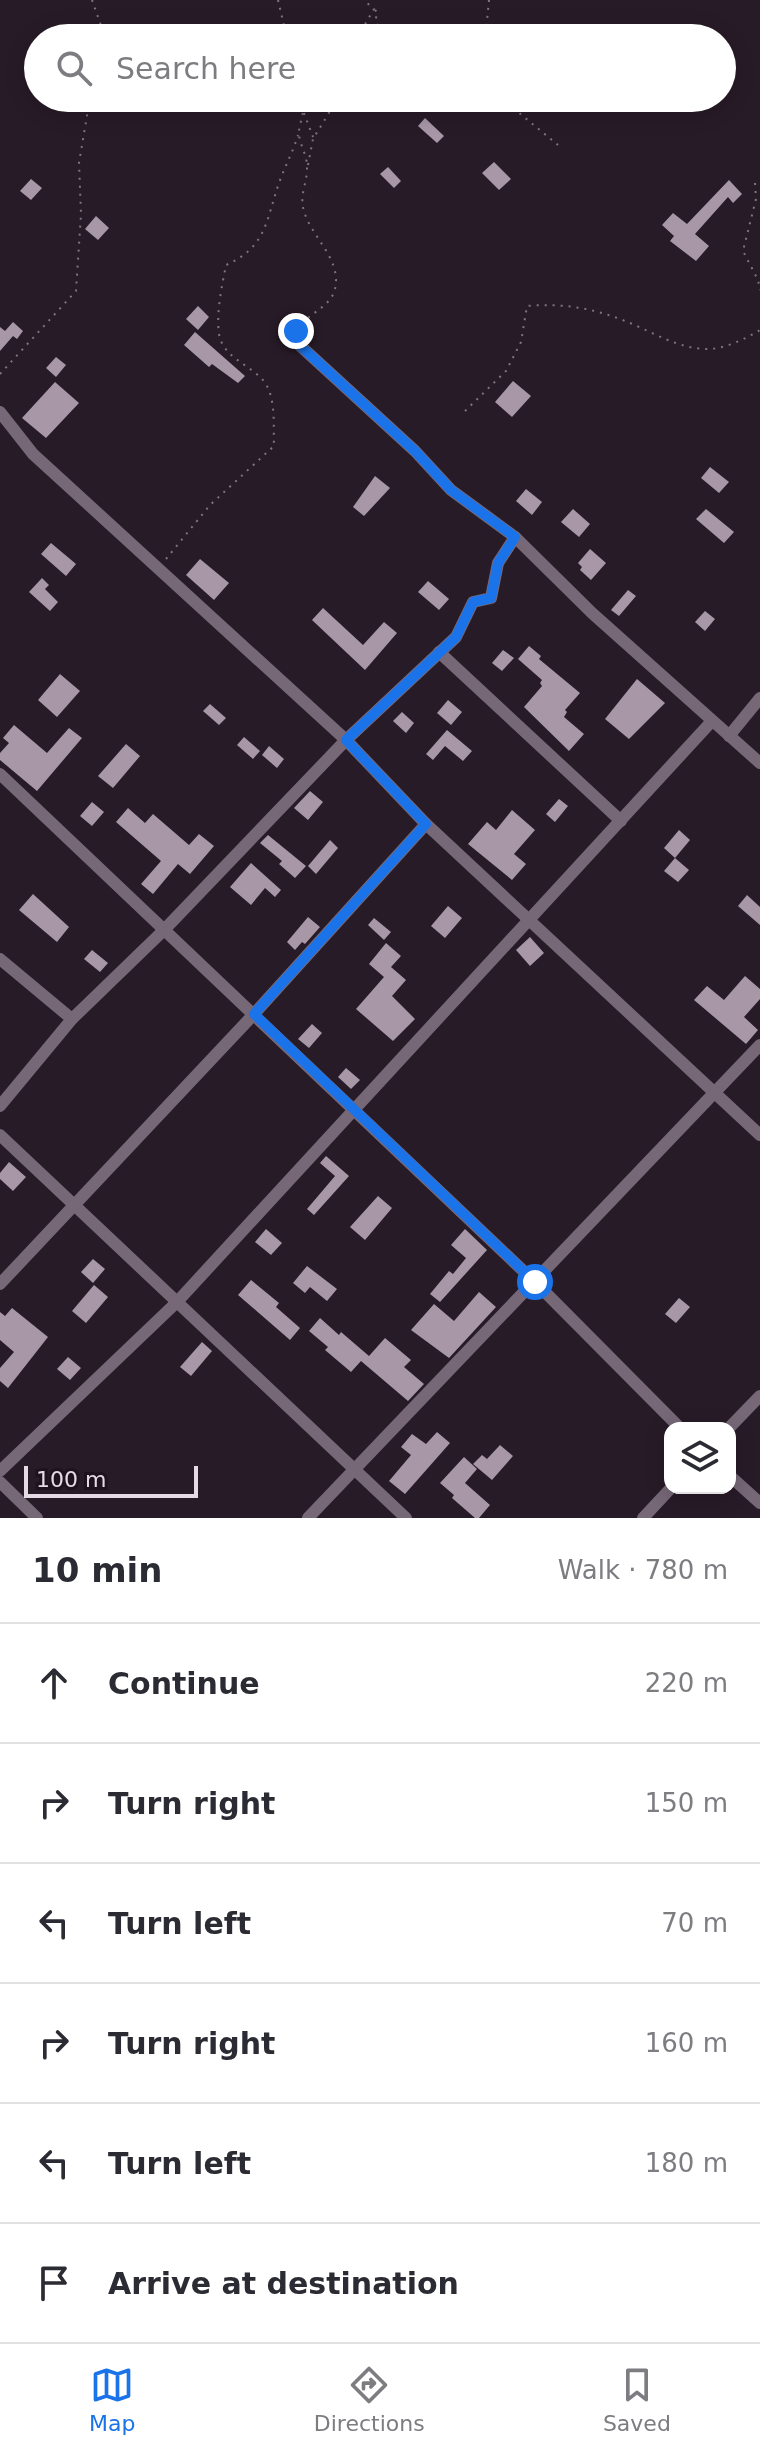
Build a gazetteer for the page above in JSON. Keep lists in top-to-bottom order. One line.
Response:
{"scale_bar":"100 m","page":{"search":"Search here","scale":"100 m","heading":["10 min","Walk · 780 m"],"list":[["Continue","220 m"],["Turn right","150 m"],["Turn left","70 m"],["Turn right","160 m"],["Turn left","180 m"],"Arrive at destination"],"nav":["Map","Directions","Saved"]}}
